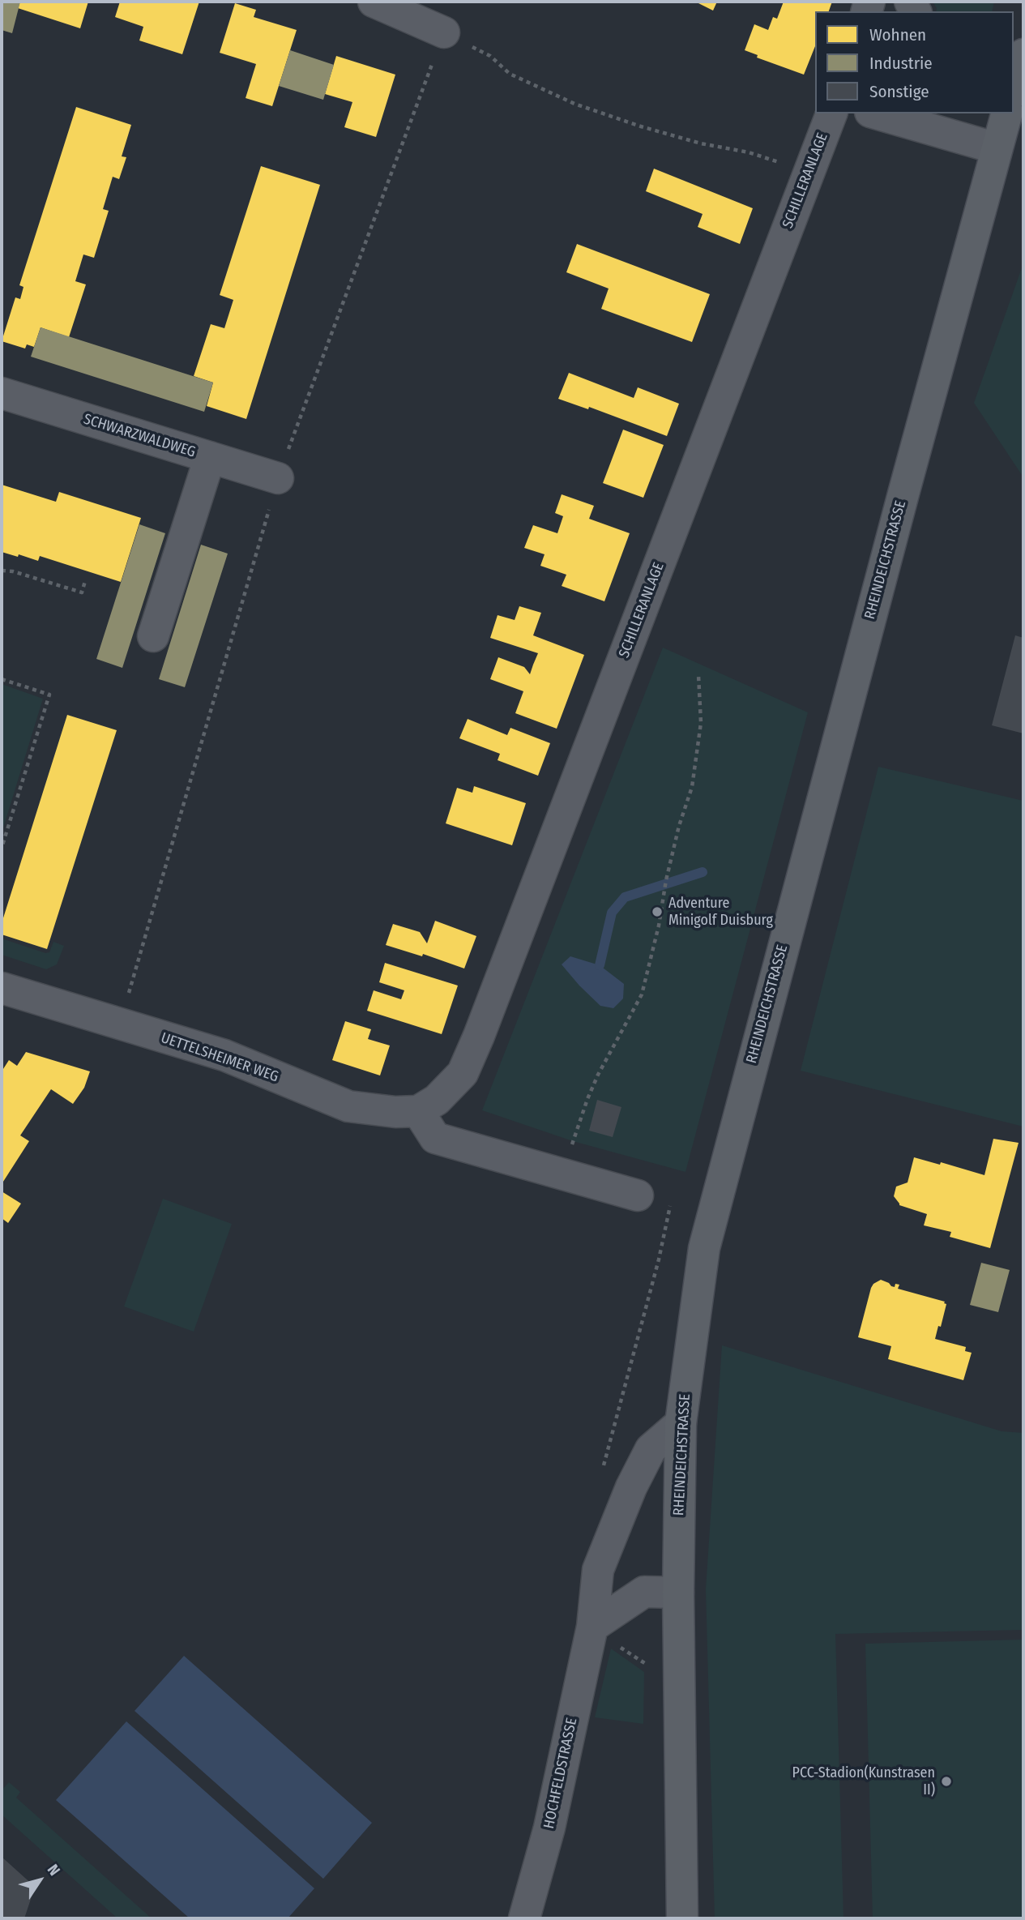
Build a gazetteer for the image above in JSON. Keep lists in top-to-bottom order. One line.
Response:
{"streets":{"main road":["RHEINDEICHSTRASSE"],"street":["SCHILLERANLAGE","SCHWARZWALDWEG","UETTELSHEIMER WEG","HOCHFELDSTRASSE"]},"crossings":[["SCHILLERANLAGE","UETTELSHEIMER WEG"],["RHEINDEICHSTRASSE","HOCHFELDSTRASSE"]],"places":["Adventure Minigolf Duisburg","PCC-Stadion(Kunstrasen II)"],"legend":["Wohnen","Industrie","Sonstige"],"north":"top right"}
